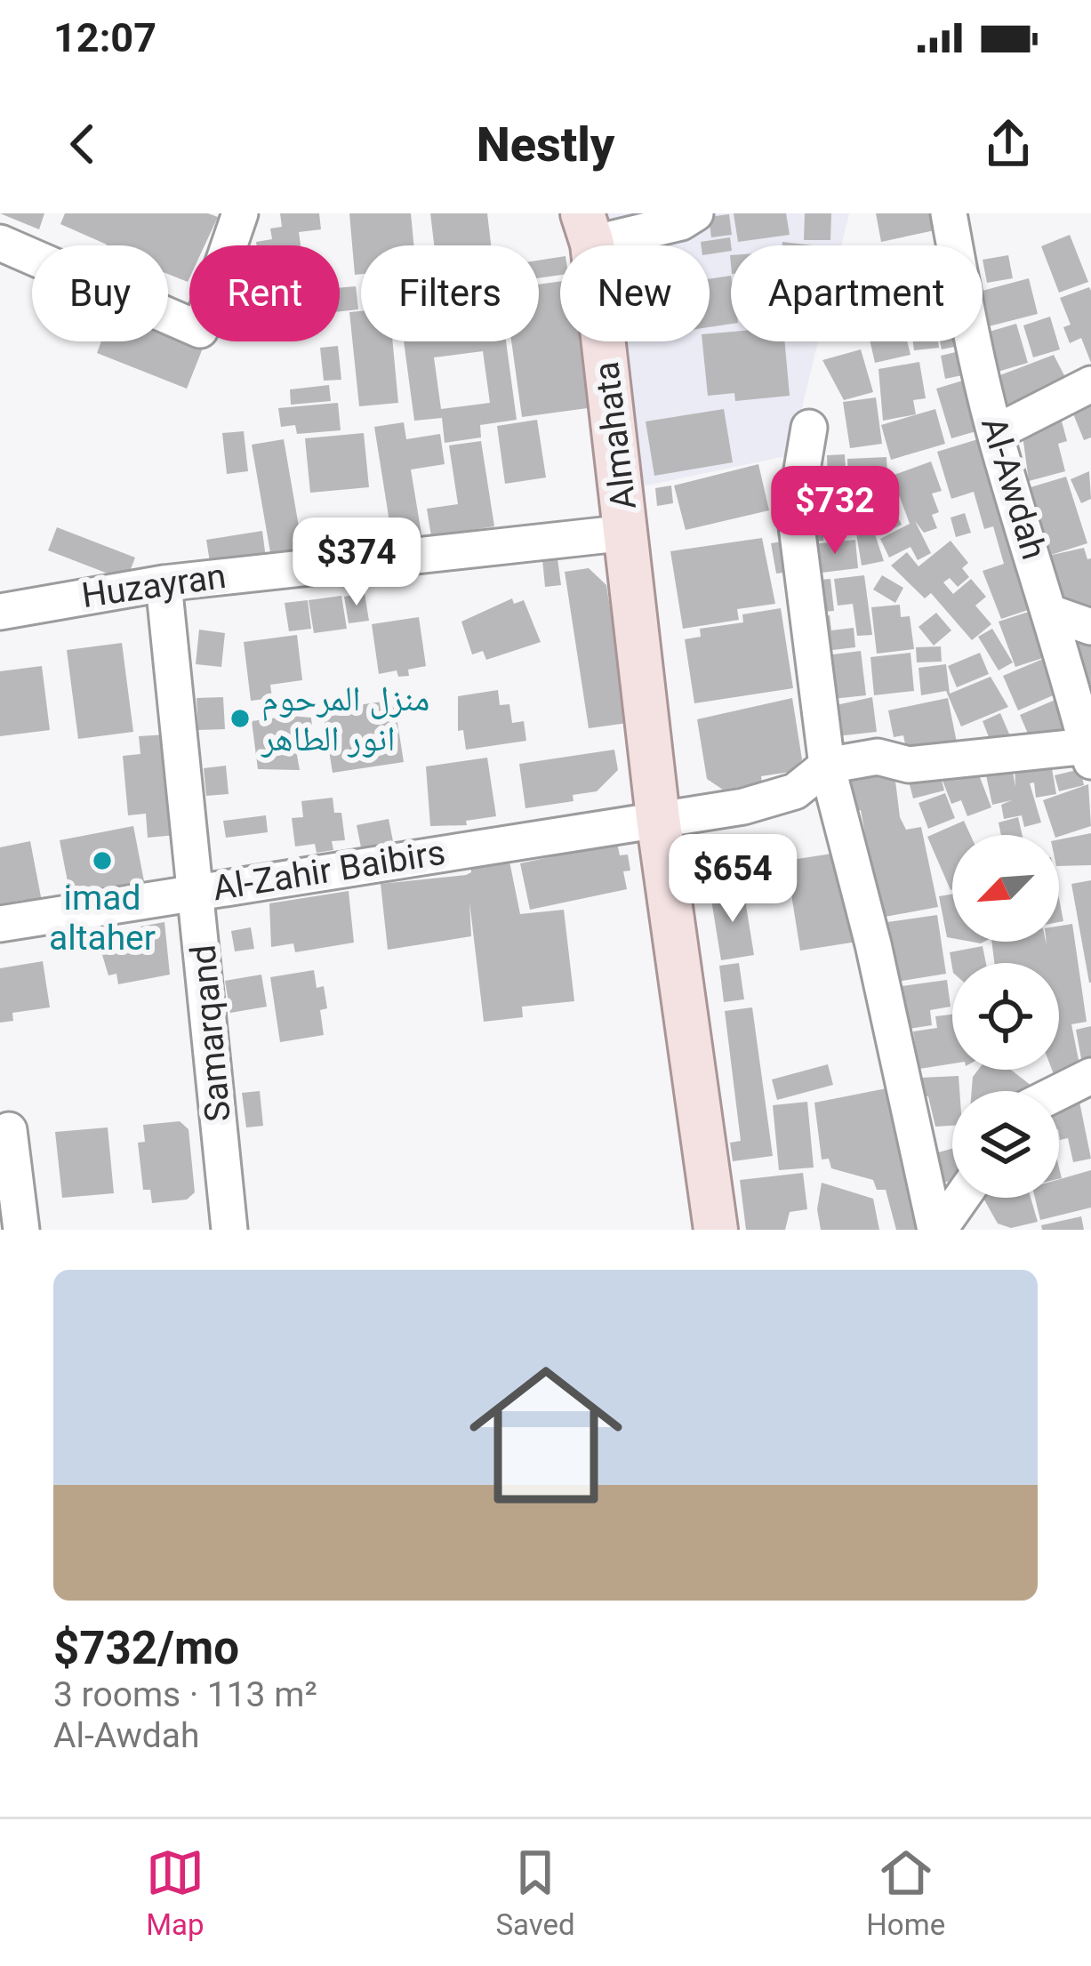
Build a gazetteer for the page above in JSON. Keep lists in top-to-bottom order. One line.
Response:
{"streets":{"main road":["Almahata"],"street":["Al-Awdah","Huzayran","Al-Zahir Baibirs","Samarqand"]},"crossings":[["Almahata","Huzayran"],["Almahata","Al-Zahir Baibirs"],["Huzayran","Samarqand"],["Al-Zahir Baibirs","Samarqand"]],"places":["منزل المرحوم انور الطاهر","imad altaher"],"north":"bottom left","page":{"status":"12:07","header":"Nestly","chip":["Buy","Rent","Filters","New","Apartment"],"price":["$732","$374","$654"],"list":[{"name":"$732/mo","note":"3 rooms · 113 m² · Al-Awdah"}],"tabs":["Map","Saved","Home"]}}
